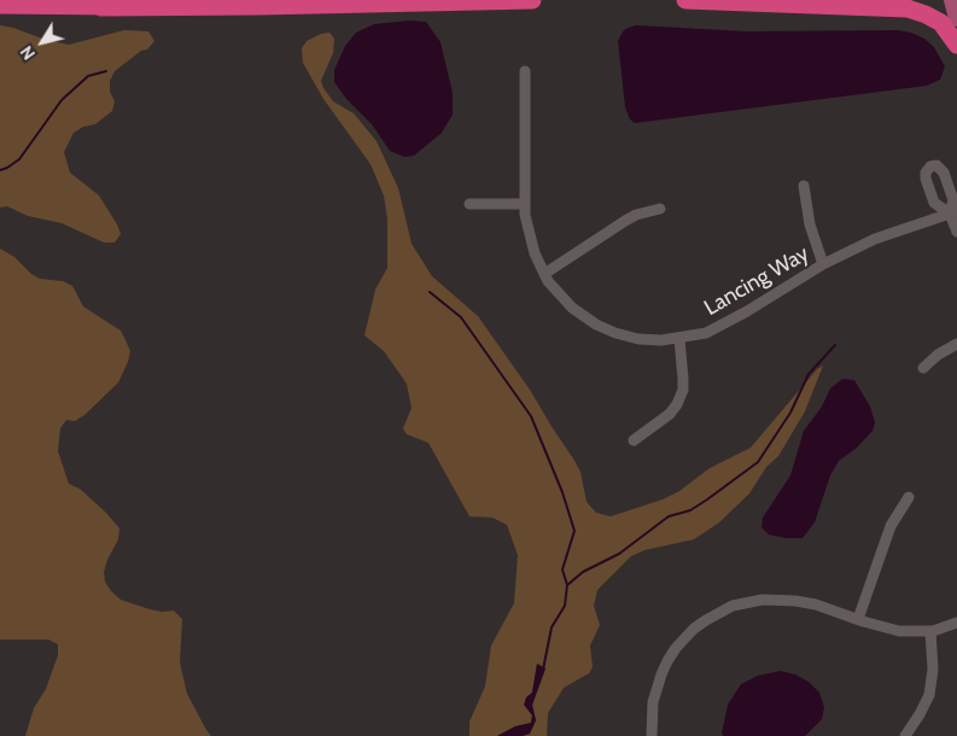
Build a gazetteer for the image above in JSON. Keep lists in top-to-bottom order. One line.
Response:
{"streets":{"street":["Lancing Way"]},"north":"bottom left"}
